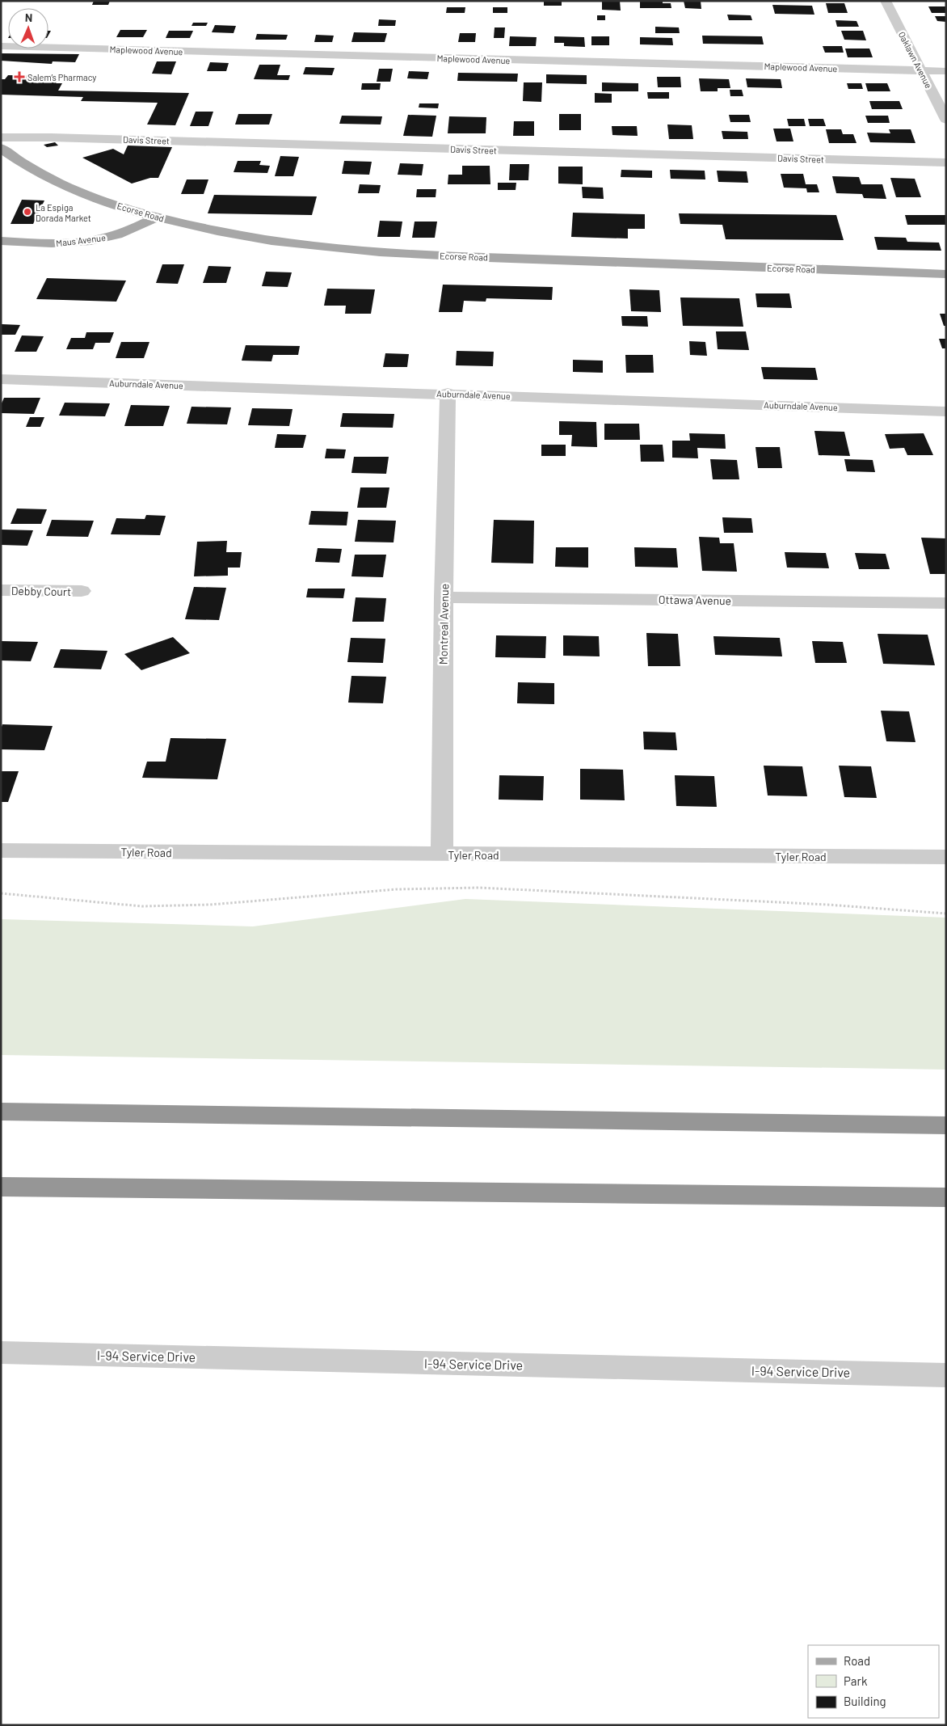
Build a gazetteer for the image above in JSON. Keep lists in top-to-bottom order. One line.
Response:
{"streets":{"main road":["Ecorse Road","Maus Avenue"],"street":["Maplewood Avenue","Oaklawn Avenue","Davis Street","Auburndale Avenue","Debby Court","Ottawa Avenue","Montreal Avenue","Tyler Road","I-94 Service Drive"]},"crossings":[["Maplewood Avenue","Oaklawn Avenue"],["Ecorse Road","Maus Avenue"],["Auburndale Avenue","Montreal Avenue"],["Ottawa Avenue","Montreal Avenue"],["Montreal Avenue","Tyler Road"]],"places":{"health":["Salem’s Pharmacy"],"other":["La Espiga Dorada Market"]},"legend":["Road","Park","Building"],"north":"top"}
